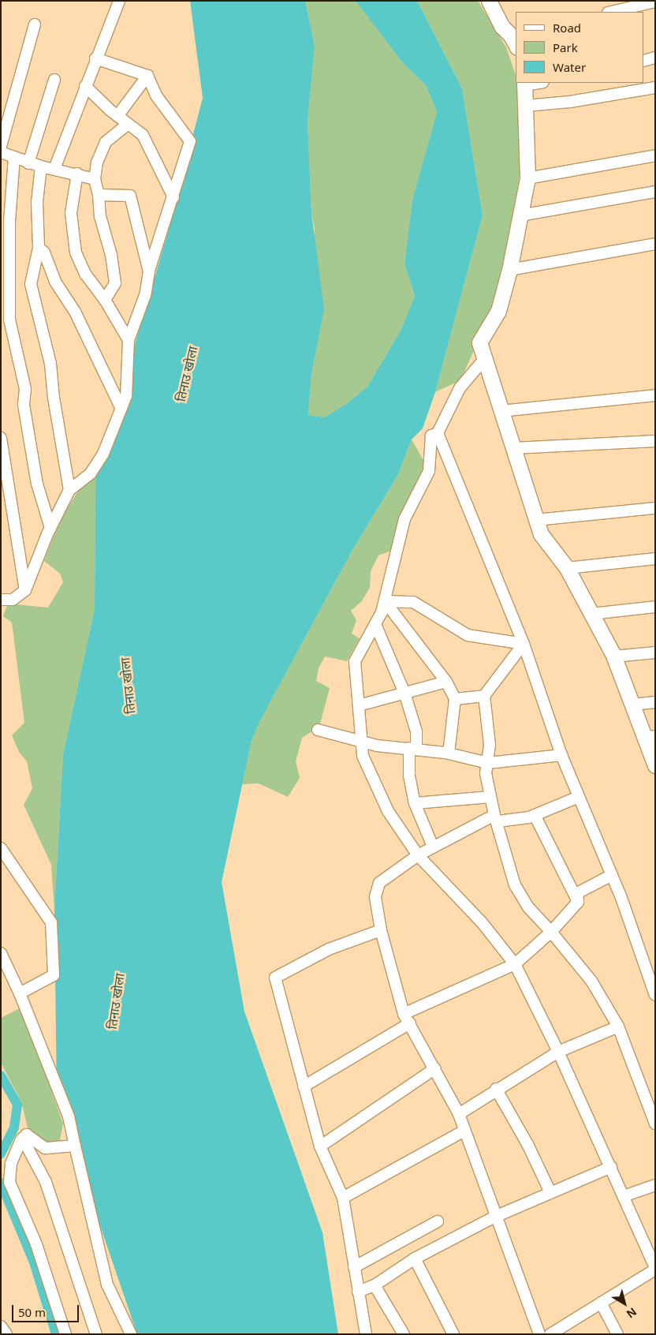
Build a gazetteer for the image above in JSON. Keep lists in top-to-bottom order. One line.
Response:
{"water":["तिनाउ खोला"],"legend":["Road","Park","Water"],"scale_bar":"50 m","north":"bottom right"}
